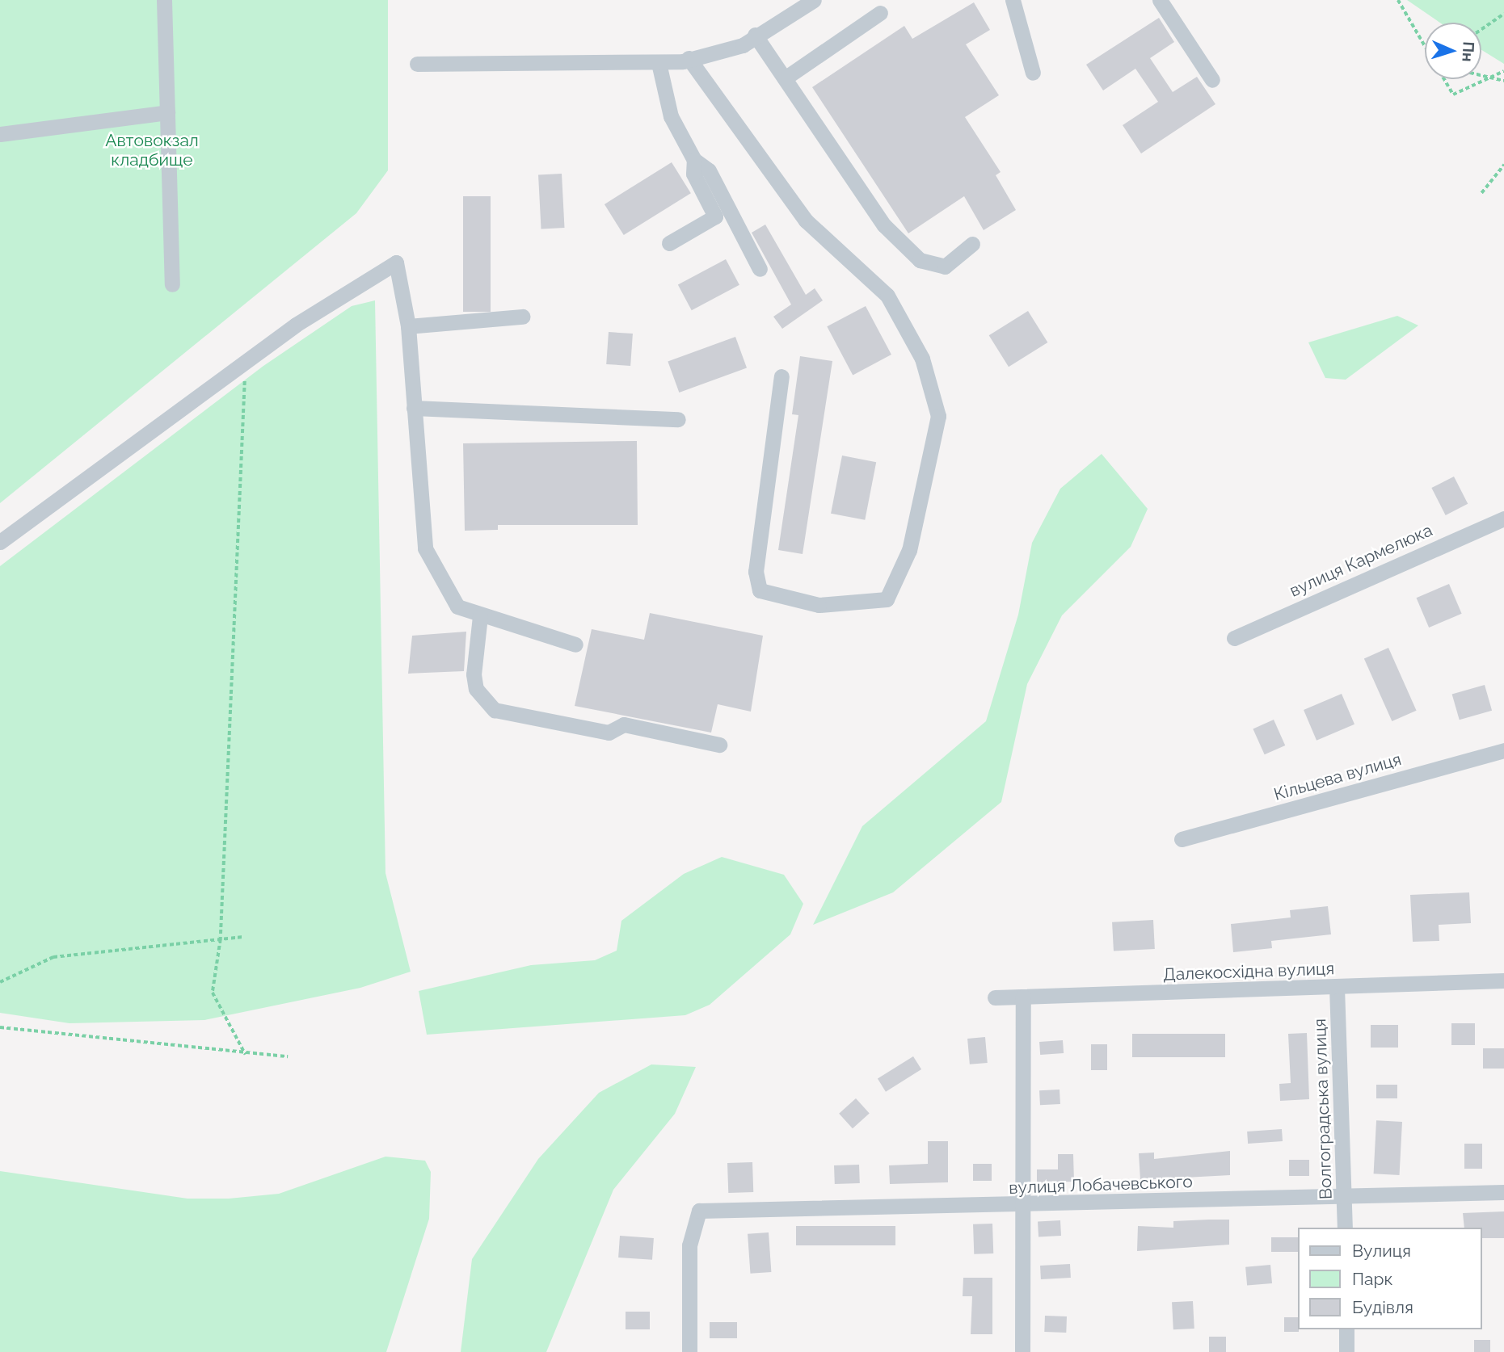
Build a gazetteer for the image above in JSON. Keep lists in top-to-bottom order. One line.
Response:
{"streets":{"street":["вулиця Кармелюка","Кільцева вулиця","Далекосхідна вулиця","Волгоградська вулиця","вулиця Лобачевського"]},"crossings":[["Далекосхідна вулиця","Волгоградська вулиця"],["Волгоградська вулиця","вулиця Лобачевського"]],"parks":["Автовокзал кладбище"],"legend":["Вулиця","Парк","Будівля"],"north":"right"}
